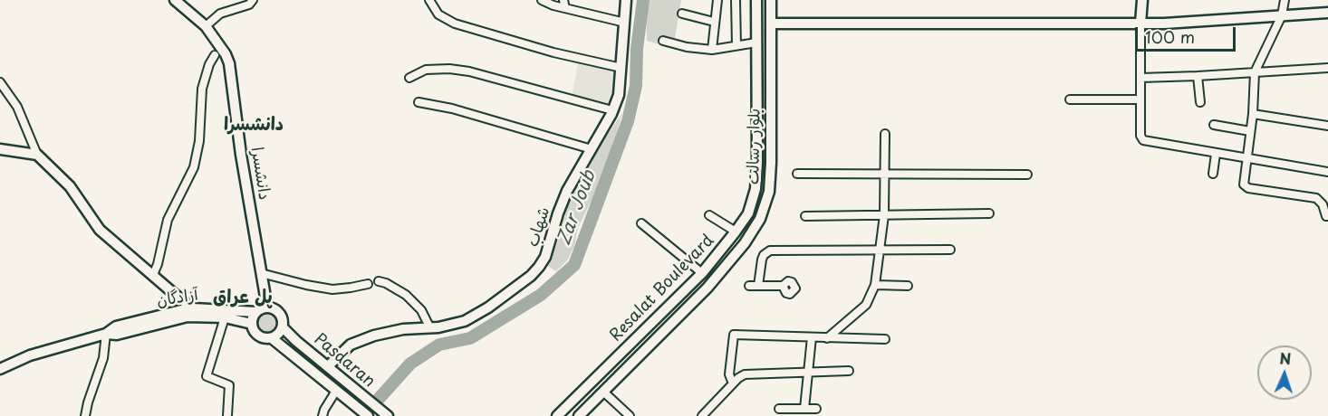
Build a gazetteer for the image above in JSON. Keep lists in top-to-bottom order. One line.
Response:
{"streets":{"main road":["بلوار رسالت","دانشسرا","شهاب","Resalat Boulevard","آزادگان","Pasdaran"]},"crossings":[["دانشسرا","آزادگان"],["دانشسرا","Pasdaran"],["شهاب","Pasdaran"],["آزادگان","Pasdaran"]],"districts":["دانشسرا","پل عراق"],"water":["Zar Joub"],"scale_bar":"100 m","north":"top"}
